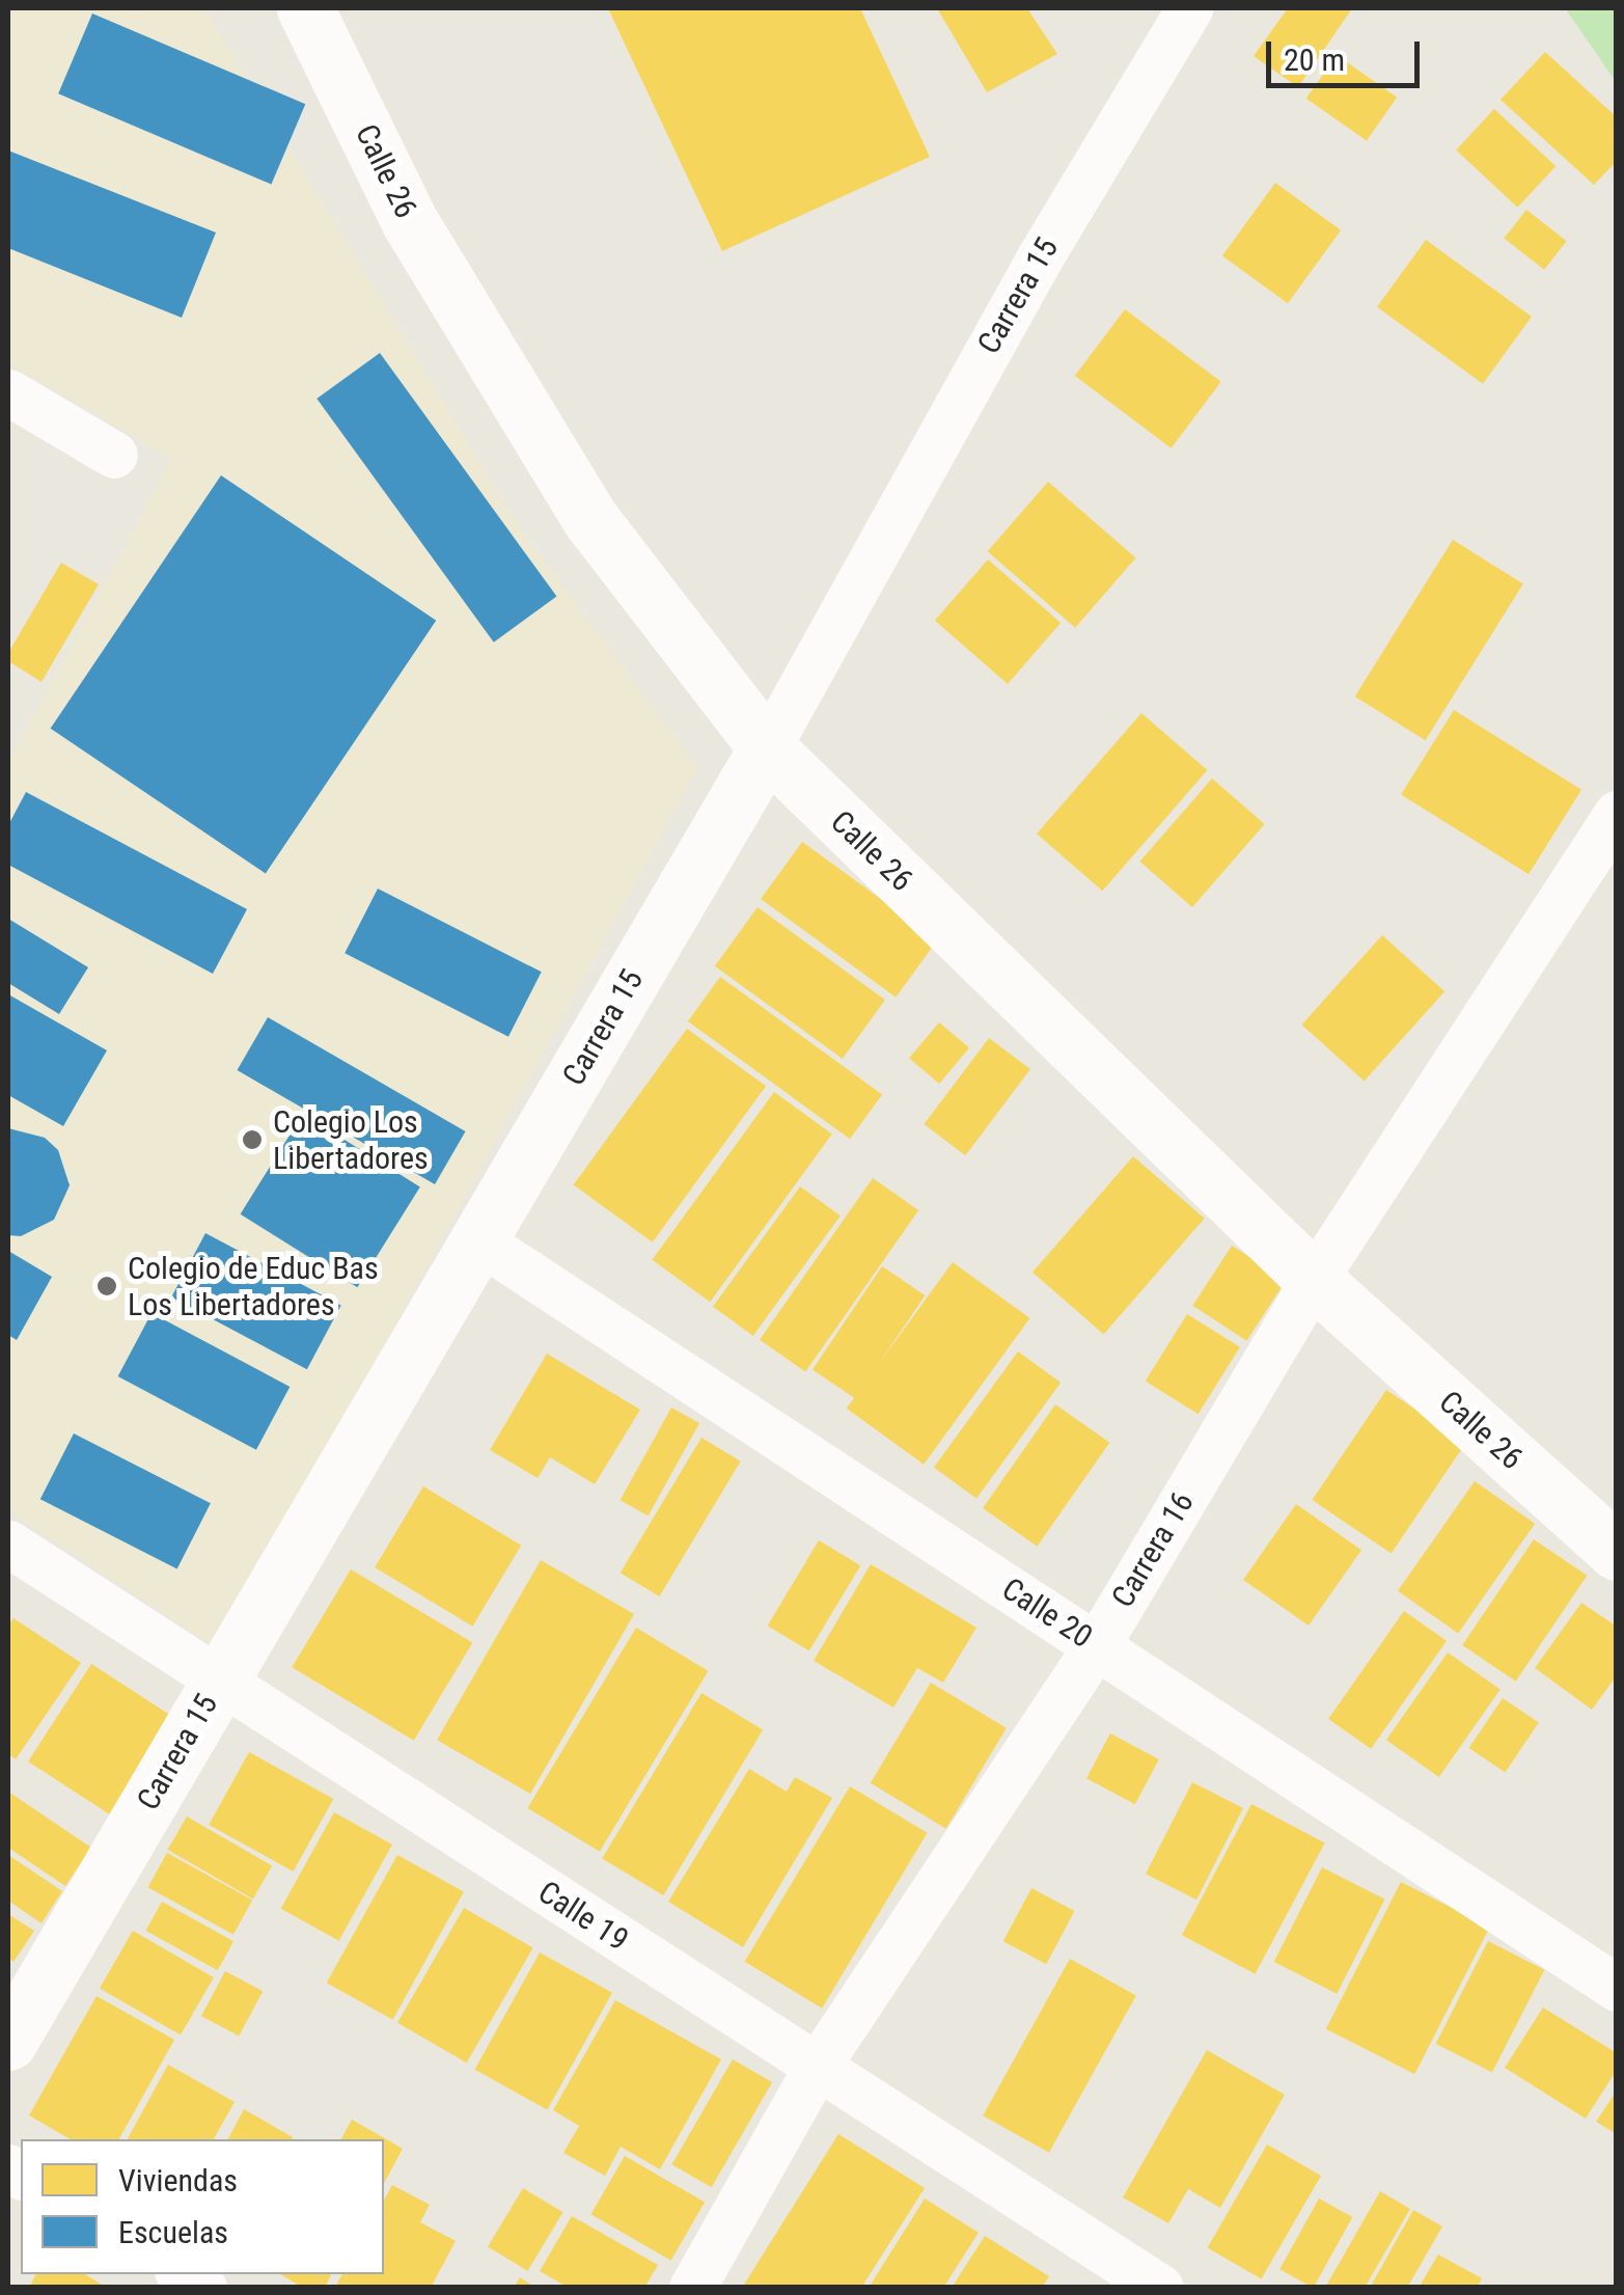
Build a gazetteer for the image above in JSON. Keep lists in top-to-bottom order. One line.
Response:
{"streets":{"street":["Calle 26","Carrera 15","Carrera 16","Calle 20","Calle 19"]},"crossings":[["Calle 26","Carrera 15"],["Calle 26","Carrera 16"],["Carrera 15","Calle 20"],["Carrera 15","Calle 19"],["Carrera 16","Calle 20"],["Carrera 16","Calle 19"]],"places":["Colegio Los Libertadores","Colegio de Educ Bas Los Libertadores"],"legend":["Viviendas","Escuelas"],"scale_bar":"20 m"}
